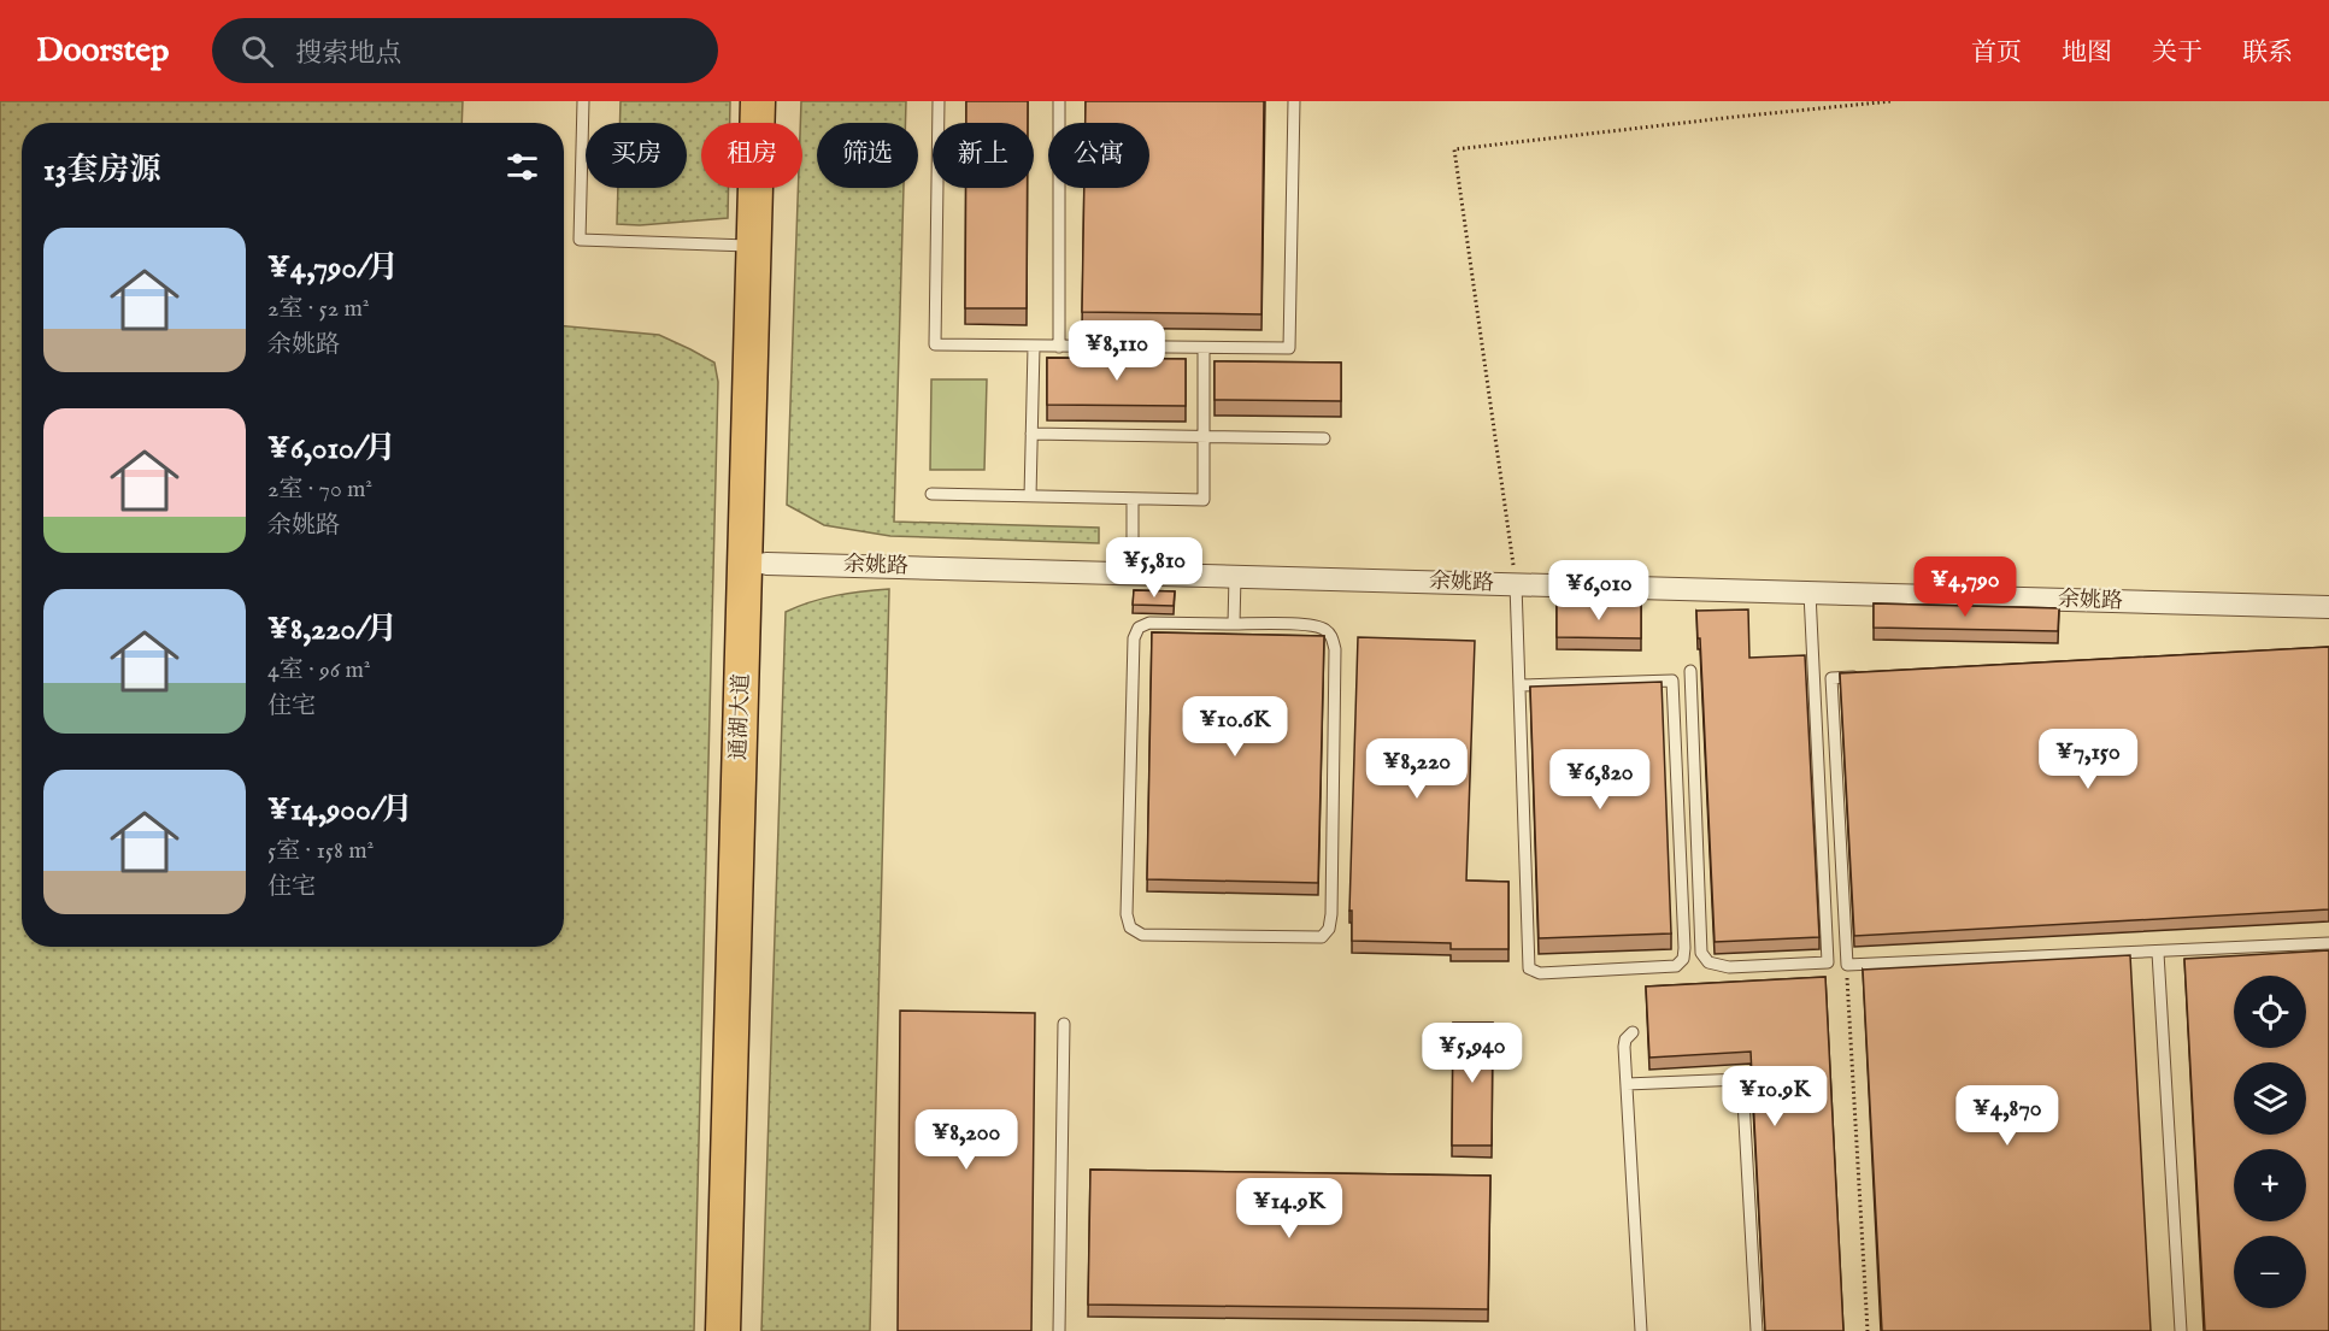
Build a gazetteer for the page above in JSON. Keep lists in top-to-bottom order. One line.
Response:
{"streets":{"main road":["通湖大道"],"street":["余姚路"]},"crossings":[["余姚路","通湖大道"]],"page":{"header":"Doorstep","search":"搜索地点","nav":["首页","地图","关于","联系"],"chip":["买房","租房","筛选","新上","公寓"],"heading":"13套房源","list":[{"name":"¥4,790/月","note":"2室 · 52 m² · 余姚路"},{"name":"¥6,010/月","note":"2室 · 70 m² · 余姚路"},{"name":"¥8,220/月","note":"4室 · 96 m² · 住宅"},{"name":"¥14,900/月","note":"5室 · 158 m² · 住宅"}],"price":["¥8,110","¥5,810","¥4,790","¥6,010","¥10.6K","¥7,150","¥8,220","¥6,820","¥5,940","¥10.9K","¥4,870","¥8,200","¥14.9K"],"map_buttons":["+","−"]}}
